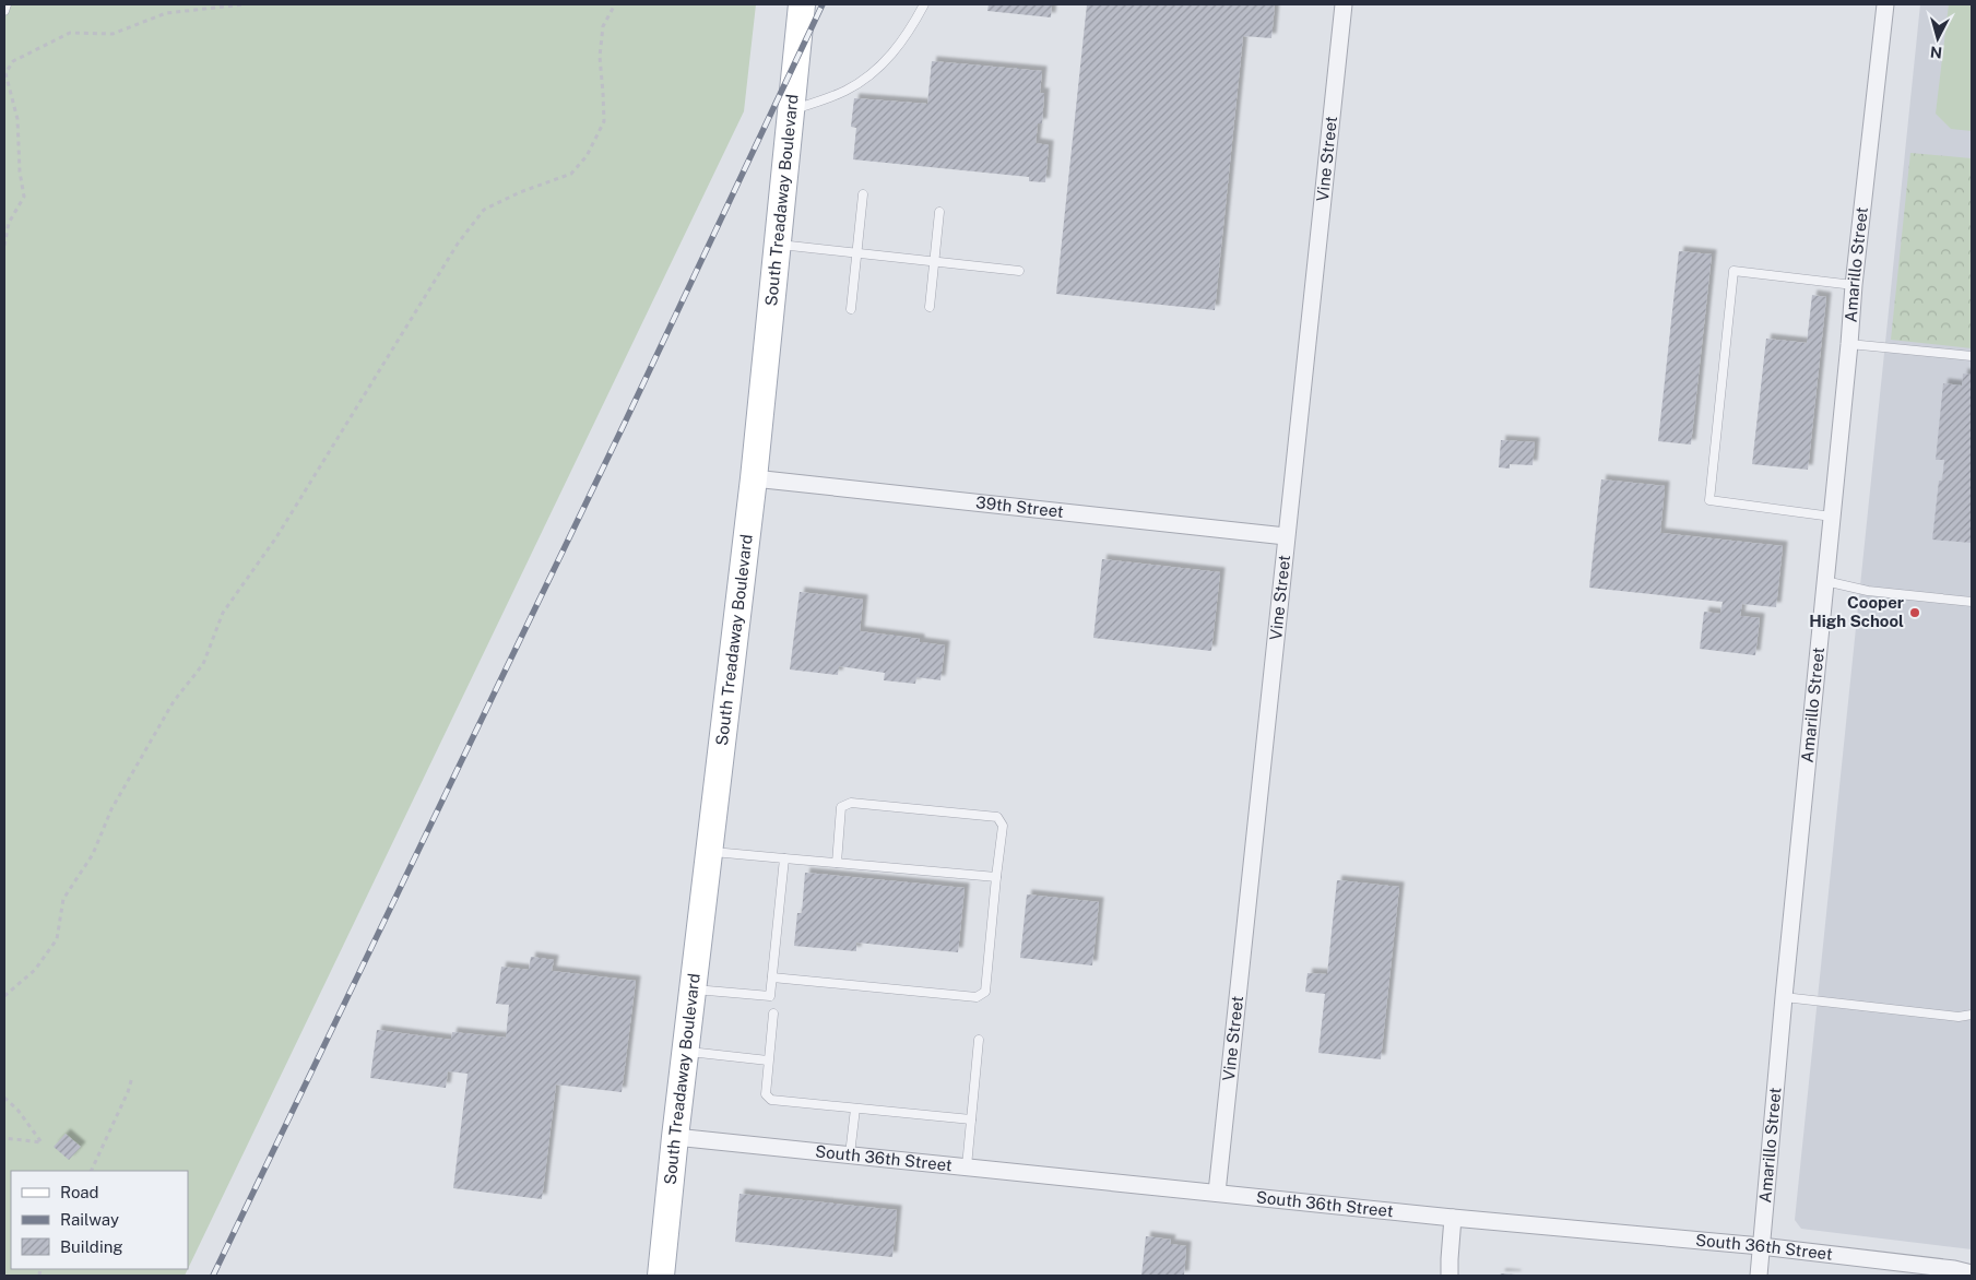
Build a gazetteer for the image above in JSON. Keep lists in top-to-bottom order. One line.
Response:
{"streets":{"main road":["South Treadaway Boulevard"],"street":["Vine Street","Amarillo Street","39th Street","South 36th Street"]},"crossings":[["Vine Street","39th Street"],["Vine Street","South 36th Street"],["South Treadaway Boulevard","39th Street"],["South Treadaway Boulevard","South 36th Street"],["Amarillo Street","South 36th Street"]],"places":["Cooper High School"],"legend":["Road","Railway","Building"],"north":"bottom"}
